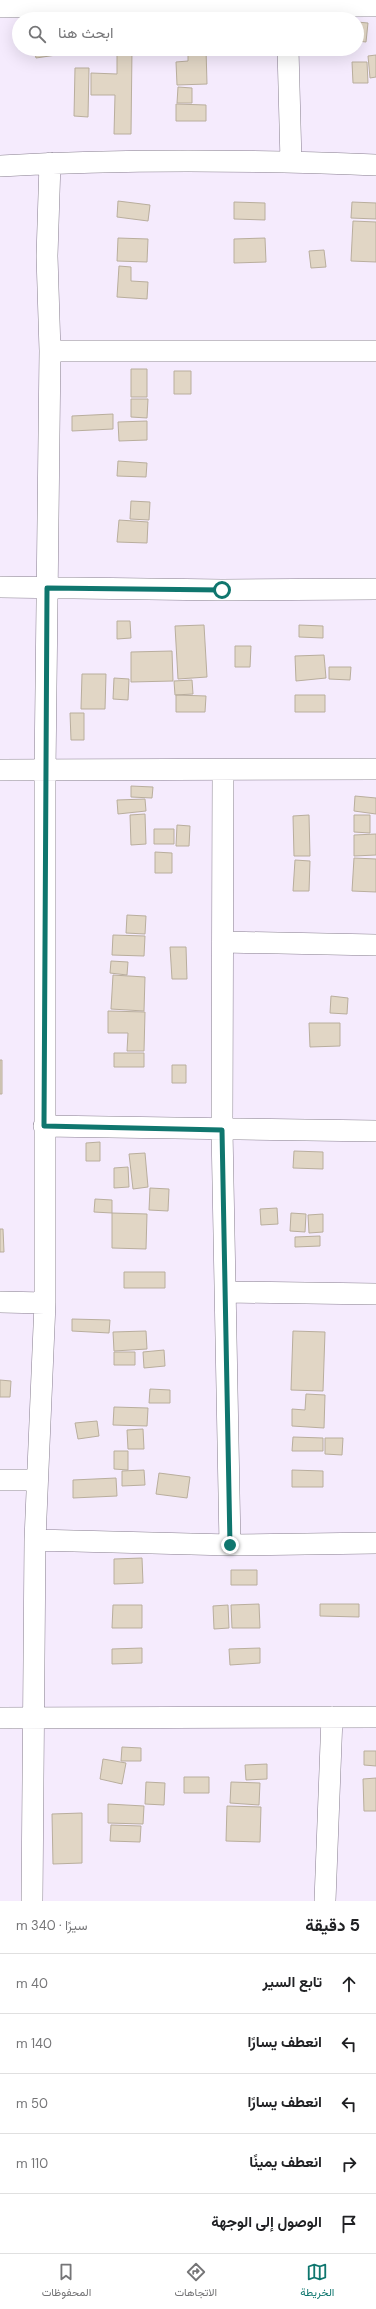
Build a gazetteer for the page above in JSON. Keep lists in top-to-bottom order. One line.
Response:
{"page":{"search":"ابحث هنا","heading":["5 دقيقة","سيرًا · 340 m"],"list":[["تابع السير","40 m"],["انعطف يسارًا","140 m"],["انعطف يسارًا","50 m"],["انعطف يمينًا","110 m"],"الوصول إلى الوجهة"],"nav":["الخريطة","الاتجاهات","المحفوظات"]}}
